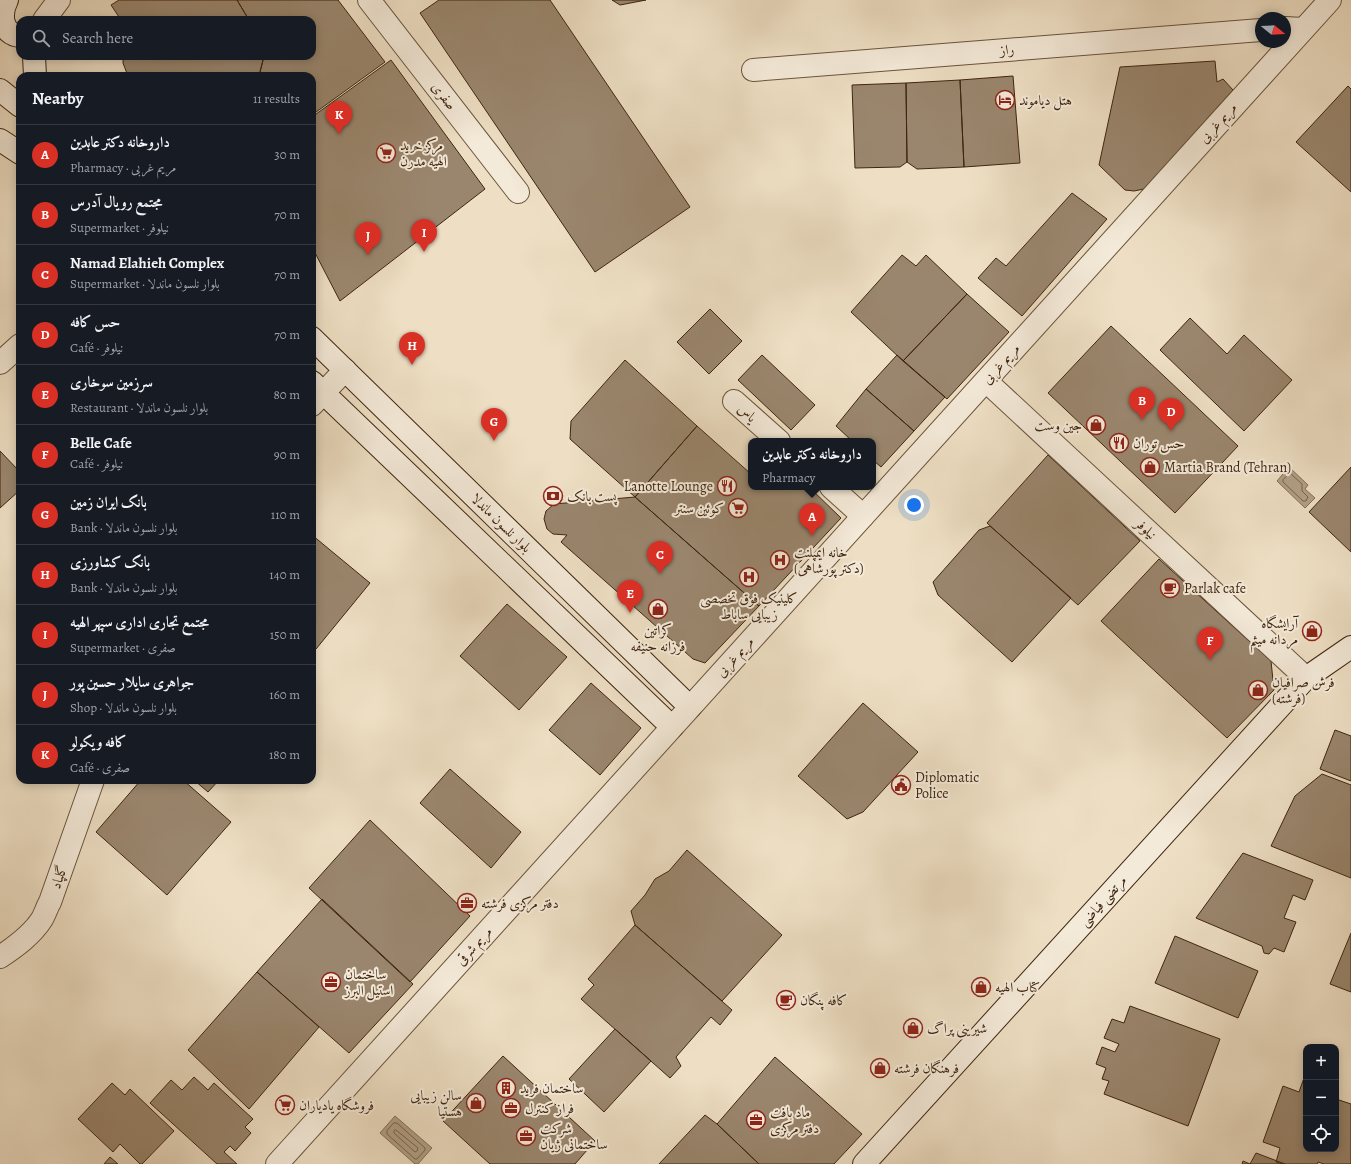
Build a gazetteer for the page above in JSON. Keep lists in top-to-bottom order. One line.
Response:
{"streets":{"street":["راز","صفری","مریم غربی","یاس","بلوار نلسون ماندلا","نیلوفر","گلپاد","مرتضی فیاضی","مریم شرقی"]},"crossings":[["مریم غربی","بلوار نلسون ماندلا"],["مریم غربی","نیلوفر"],["مریم غربی","مریم شرقی"],["بلوار نلسون ماندلا","مریم شرقی"],["نیلوفر","مرتضی فیاضی"]],"places":{"hotel":["هتل دیاموند"],"supermarket":["مرکز خرید الهیه مدرن","کوئین سنتر","فروشگاه یادیاران"],"shop":["جین وست","Martia Brand (Tehran)","کراتین فرزانه حنیفه","آرایشگاه مردانه میثم","فرش صرافیان (فرشته)","کتاب الهیه","شیرینی پراگ","فرهنگان فرشته","سالن زیبایی هستیا"],"restaurant":["حس توران","Lanotte Lounge"],"bank":["پست بانک"],"hospital":["خانه ایمپلنت (دکتر پورشاهی)","کلینیک فوق تخصصی زیبایی ساباط"],"cafe":["Parlak cafe","کافه پنگان"],"public building":["Diplomatic Police"],"office":["دفتر مرکزی فرشته","ساختمان استیل البرز","فراز کنترل","ماد بافت دفتر مرکزی","شرکت ساختمانی ژیان"],"building":["ساختمان فرید"]},"north":"right","page":{"search":"Search here","heading":["Nearby","11 results"],"pins":["K","I","J","H","B","D","G","A","C","E","F"],"list":[{"mark":"A","name":"داروخانه دکتر عابدین","note":"Pharmacy · مریم غربی","value":"30 m"},{"mark":"B","name":"مجتمع رویال آدرس","note":"Supermarket · نیلوفر","value":"70 m"},{"mark":"C","name":"Namad Elahieh Complex","note":"Supermarket · بلوار نلسون ماندلا","value":"70 m"},{"mark":"D","name":"حس کافه","note":"Café · نیلوفر","value":"70 m"},{"mark":"E","name":"سرزمین سوخاری","note":"Restaurant · بلوار نلسون ماندلا","value":"80 m"},{"mark":"F","name":"Belle Cafe","note":"Café · نیلوفر","value":"90 m"},{"mark":"G","name":"بانک ایران زمین","note":"Bank · بلوار نلسون ماندلا","value":"110 m"},{"mark":"H","name":"بانک کشاورزی","note":"Bank · بلوار نلسون ماندلا","value":"140 m"},{"mark":"I","name":"مجتمع تجاری اداری سپهر الهیه","note":"Supermarket · صفری","value":"150 m"},{"mark":"J","name":"جواهری سایلار حسین پور","note":"Shop · بلوار نلسون ماندلا","value":"160 m"},{"mark":"K","name":"کافه ویکولو","note":"Café · صفری","value":"180 m"}],"popup":["داروخانه دکتر عابدین","Pharmacy"],"map_buttons":["+","−"]}}
